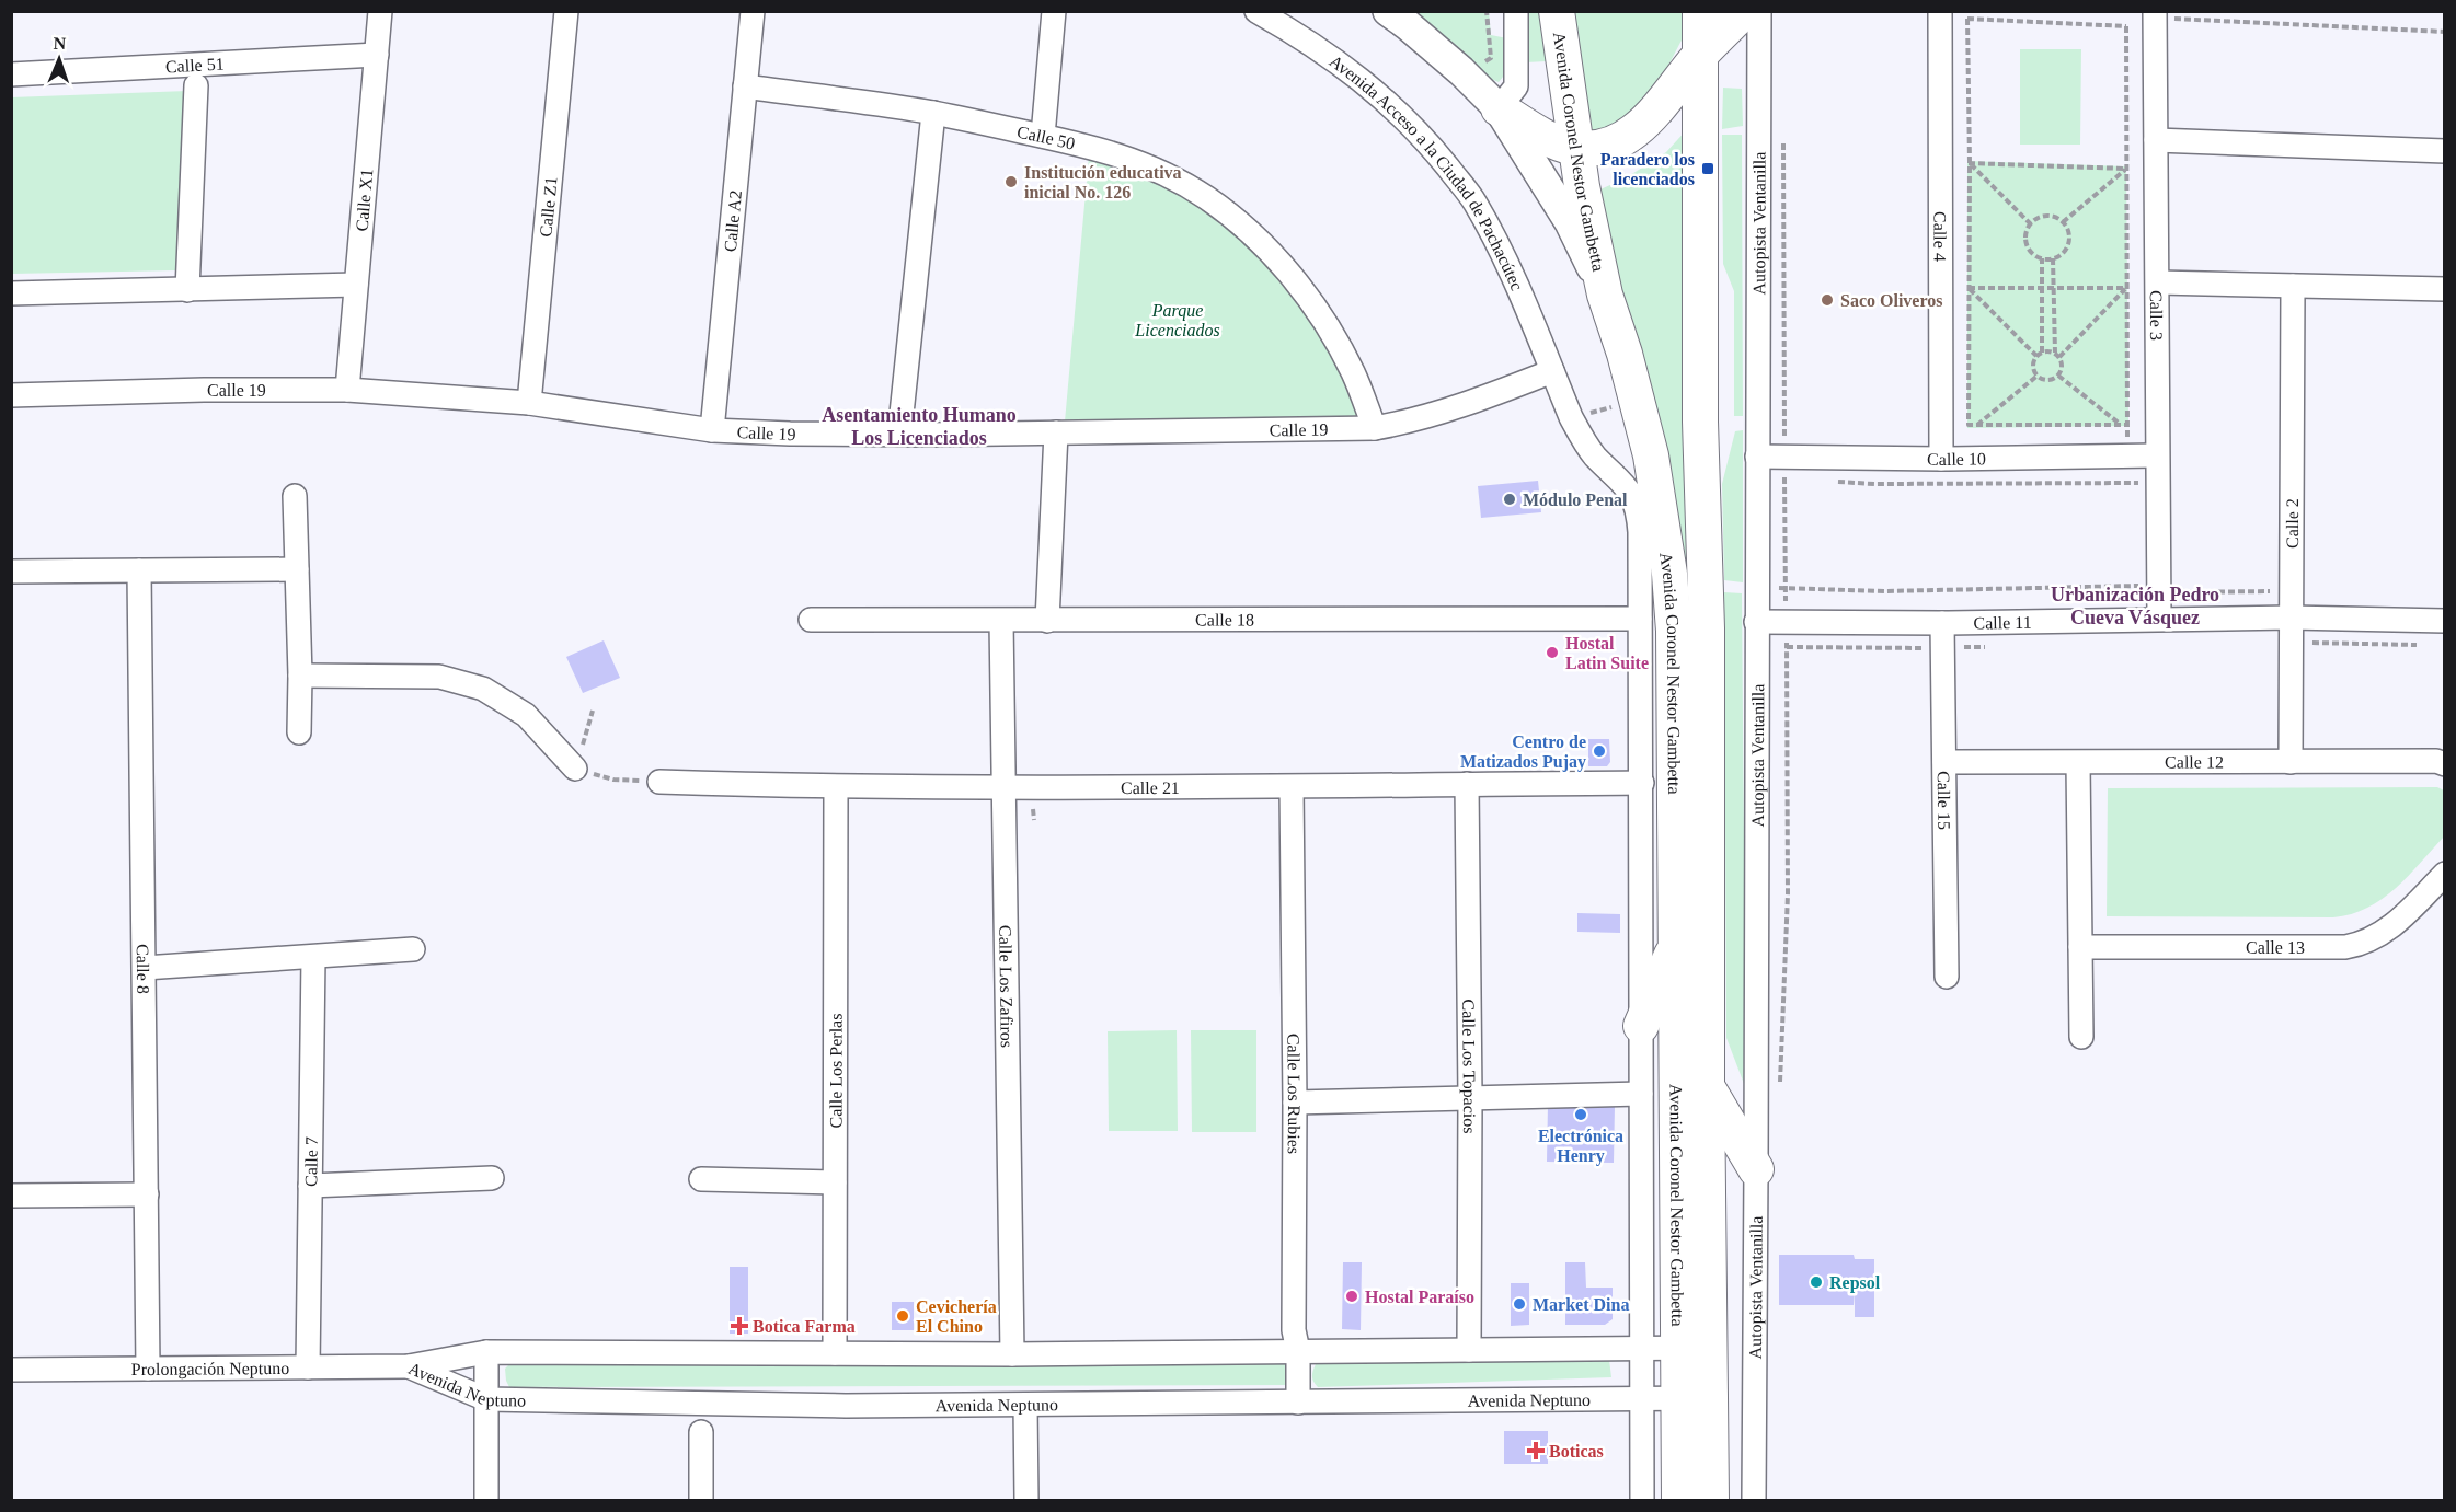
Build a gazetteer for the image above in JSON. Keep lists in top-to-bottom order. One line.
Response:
{"streets":{"highway":["Avenida Coronel Nestor Gambetta"],"street":["Calle 51","Calle 50","Avenida Acceso a la Ciudad de Pachacútec","Calle X1","Calle Z1","Calle A2","Autopista Ventanilla","Calle 4","Calle 3","Calle 19","Calle 10","Calle 2","Calle 18","Calle 11","Calle 12","Calle 21","Calle 15","Calle 13","Calle 8","Calle Los Zafiros","Calle Los Topacios","Calle Los Perlas","Calle Los Rubies","Calle 7","Prolongación Neptuno","Avenida Neptuno"]},"crossings":[["Calle 51","Calle X1"],["Calle 50","Calle A2"],["Calle 50","Calle 19"],["Avenida Coronel Nestor Gambetta","Avenida Neptuno"],["Avenida Acceso a la Ciudad de Pachacútec","Calle 19"],["Calle X1","Calle 19"],["Calle Z1","Calle 19"],["Calle A2","Calle 19"],["Autopista Ventanilla","Calle 10"],["Autopista Ventanilla","Calle 11"],["Calle 4","Calle 10"],["Calle 3","Calle 10"],["Calle 3","Calle 11"],["Calle 2","Calle 11"],["Calle 2","Calle 12"],["Calle 18","Calle Los Zafiros"],["Calle 11","Calle 15"],["Calle 12","Calle 15"],["Calle 21","Calle Los Zafiros"],["Calle 21","Calle Los Topacios"],["Calle 21","Calle Los Perlas"],["Calle 21","Calle Los Rubies"],["Calle 8","Prolongación Neptuno"],["Calle Los Zafiros","Avenida Neptuno"],["Calle Los Topacios","Avenida Neptuno"],["Calle Los Perlas","Avenida Neptuno"],["Calle Los Rubies","Avenida Neptuno"],["Calle 7","Prolongación Neptuno"],["Prolongación Neptuno","Avenida Neptuno"]],"districts":["Asentamiento Humano Los Licenciados","Urbanización Pedro Cueva Vásquez"],"parks":["Parque Licenciados"],"places":{"transit":["Paradero los licenciados"],"other":["Institución educativa inicial No. 126","Saco Oliveros","Módulo Penal","Hostal Latin Suite","Centro de Matizados Pujay","Electrónica Henry","Repsol","Hostal Paraíso","Market Dina","Cevichería El Chino"],"health":["Botica Farma","Boticas"]},"north":"top"}
